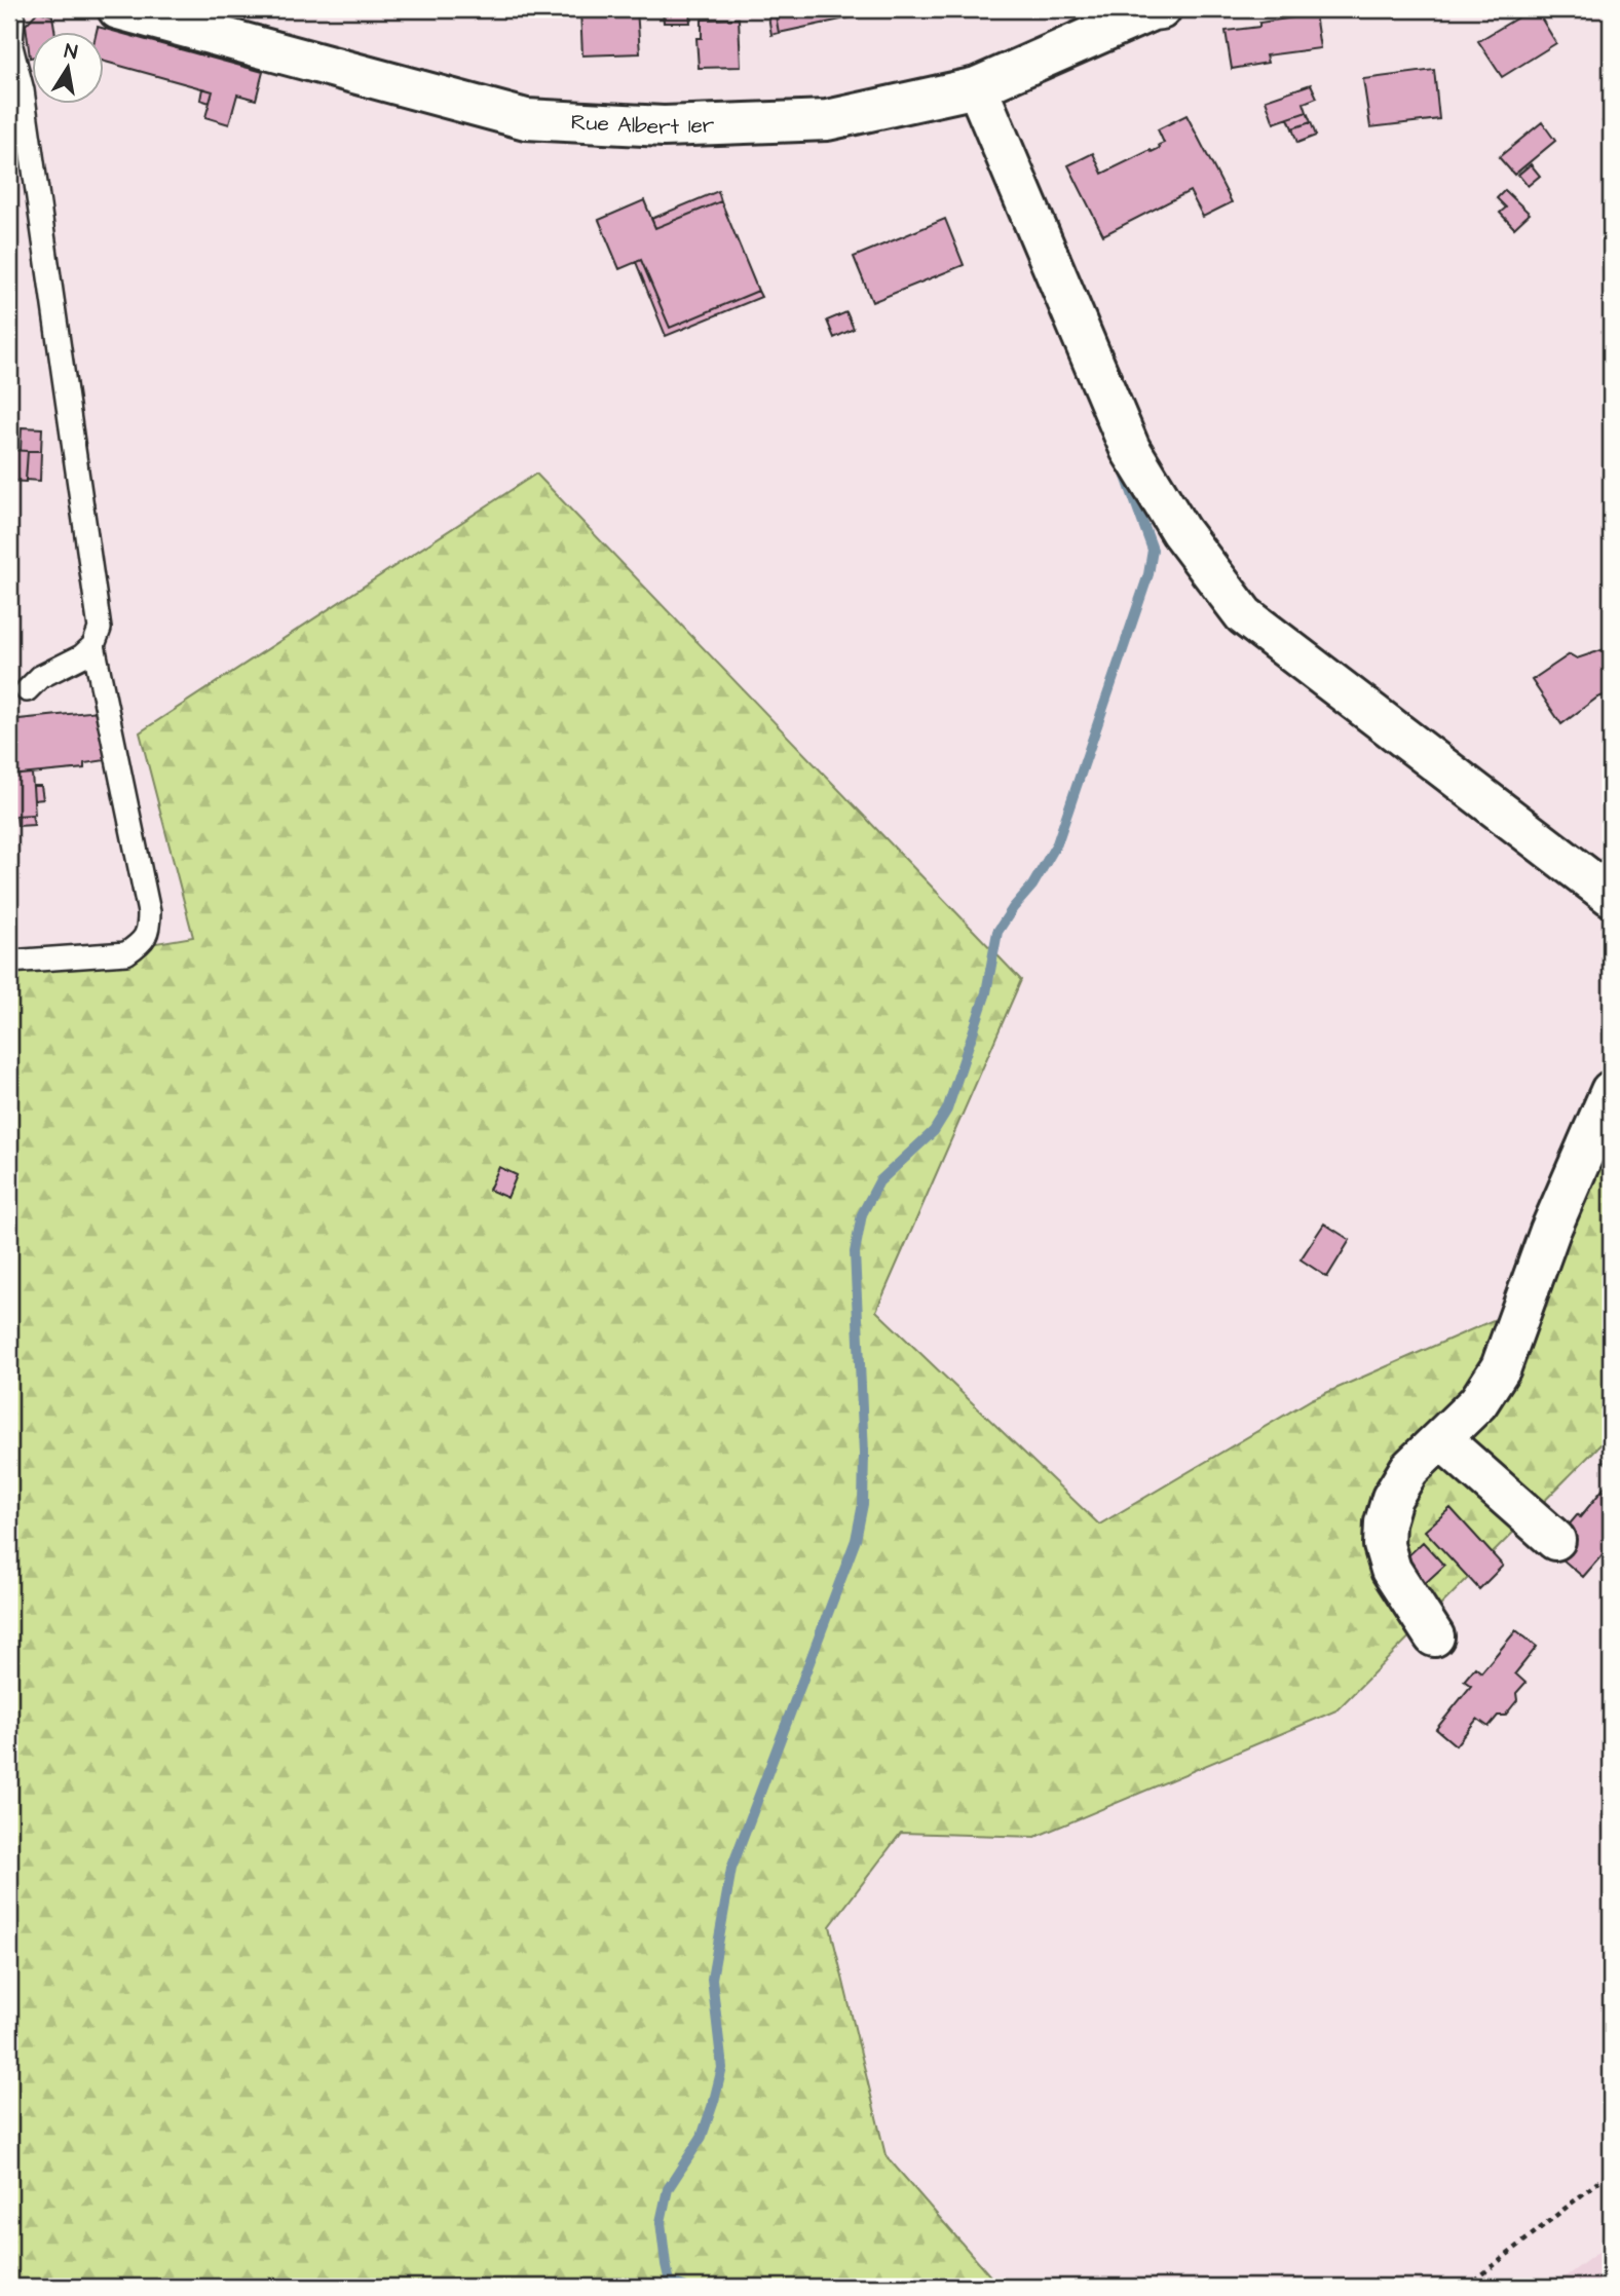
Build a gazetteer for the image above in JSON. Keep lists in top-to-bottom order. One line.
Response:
{"streets":{"street":["Rue Albert 1er"]},"north":"top"}
